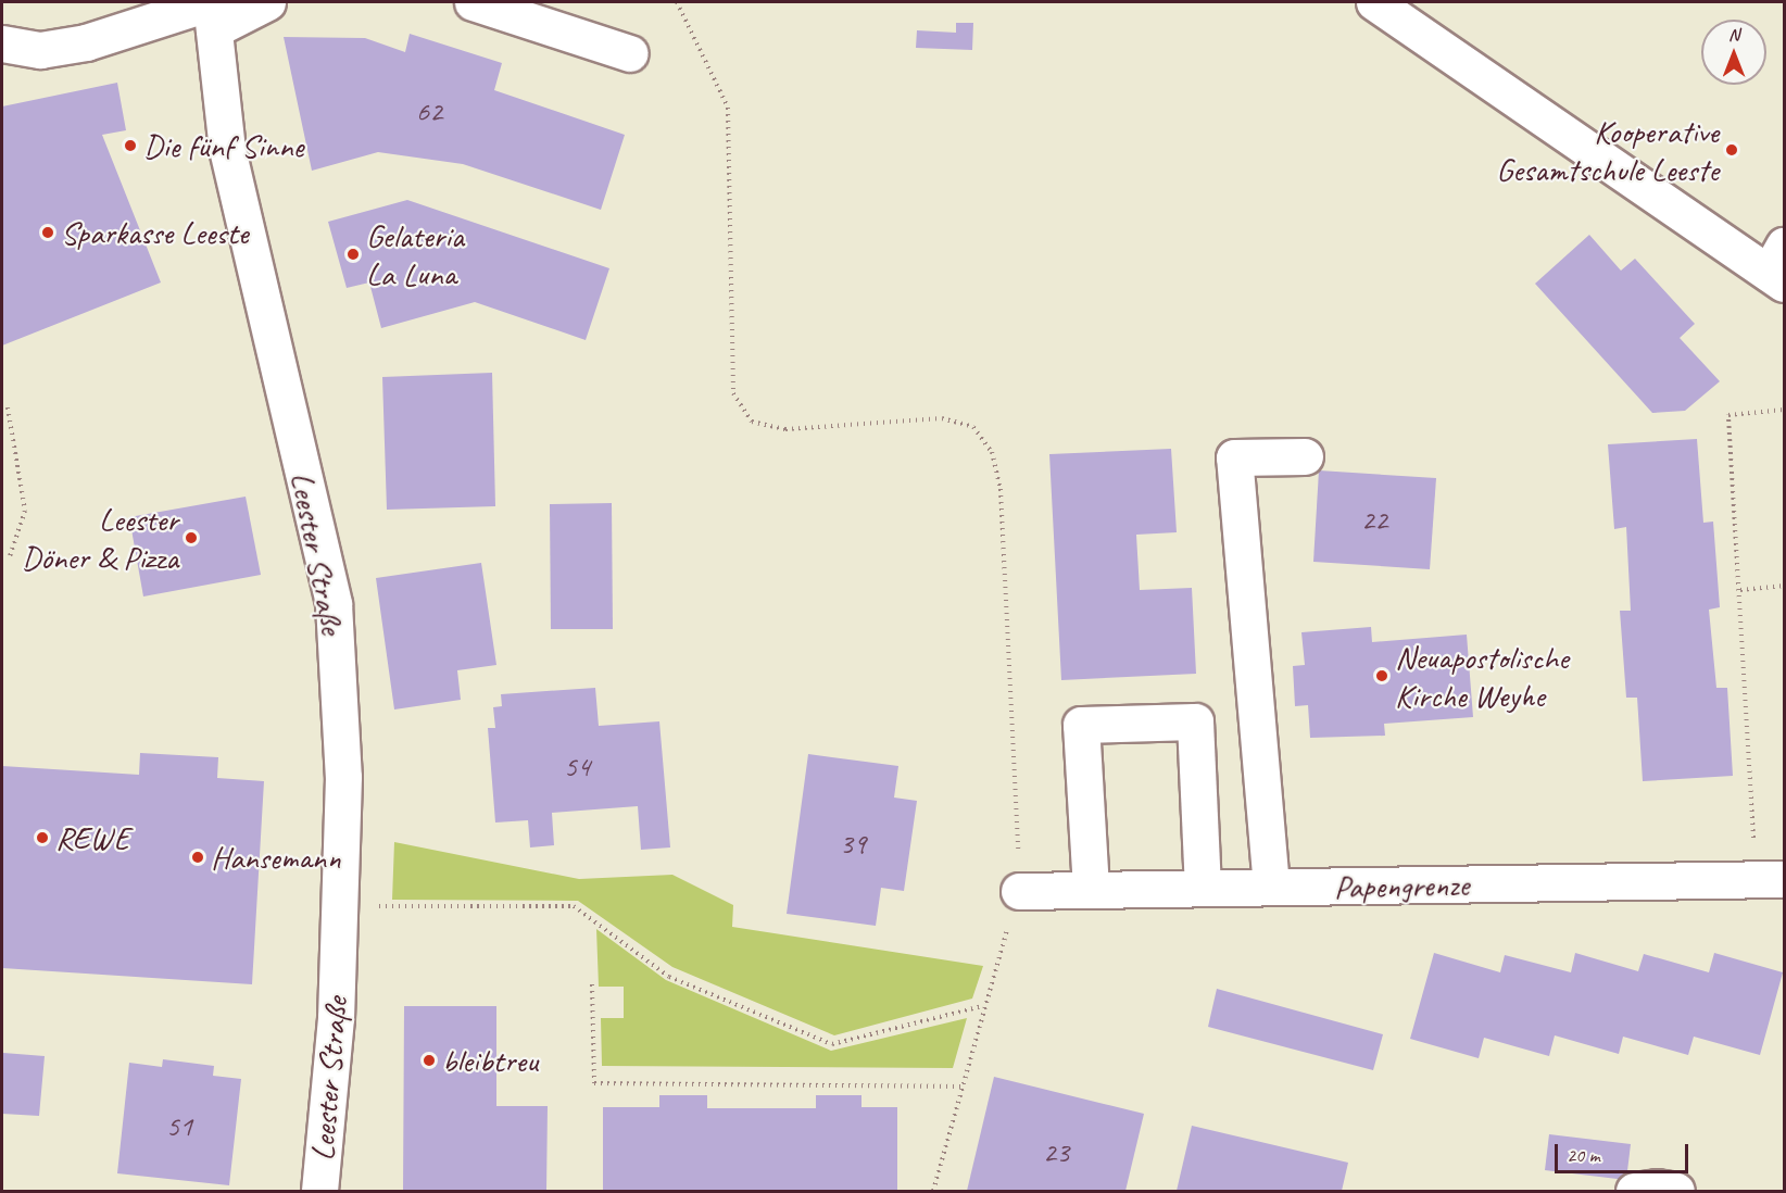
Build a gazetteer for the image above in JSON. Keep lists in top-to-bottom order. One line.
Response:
{"streets":{"street":["Leester Straße","Papengrenze"]},"places":["Die fünf Sinne","Kooperative Gesamtschule Leeste","Sparkasse Leeste","Gelateria La Luna","Leester Döner & Pizza","Neuapostolische Kirche Weyhe","REWE","Hansemann","bleibtreu"],"house_numbers":["62","22","54","39","51","23"],"scale_bar":"20 m","north":"top"}
